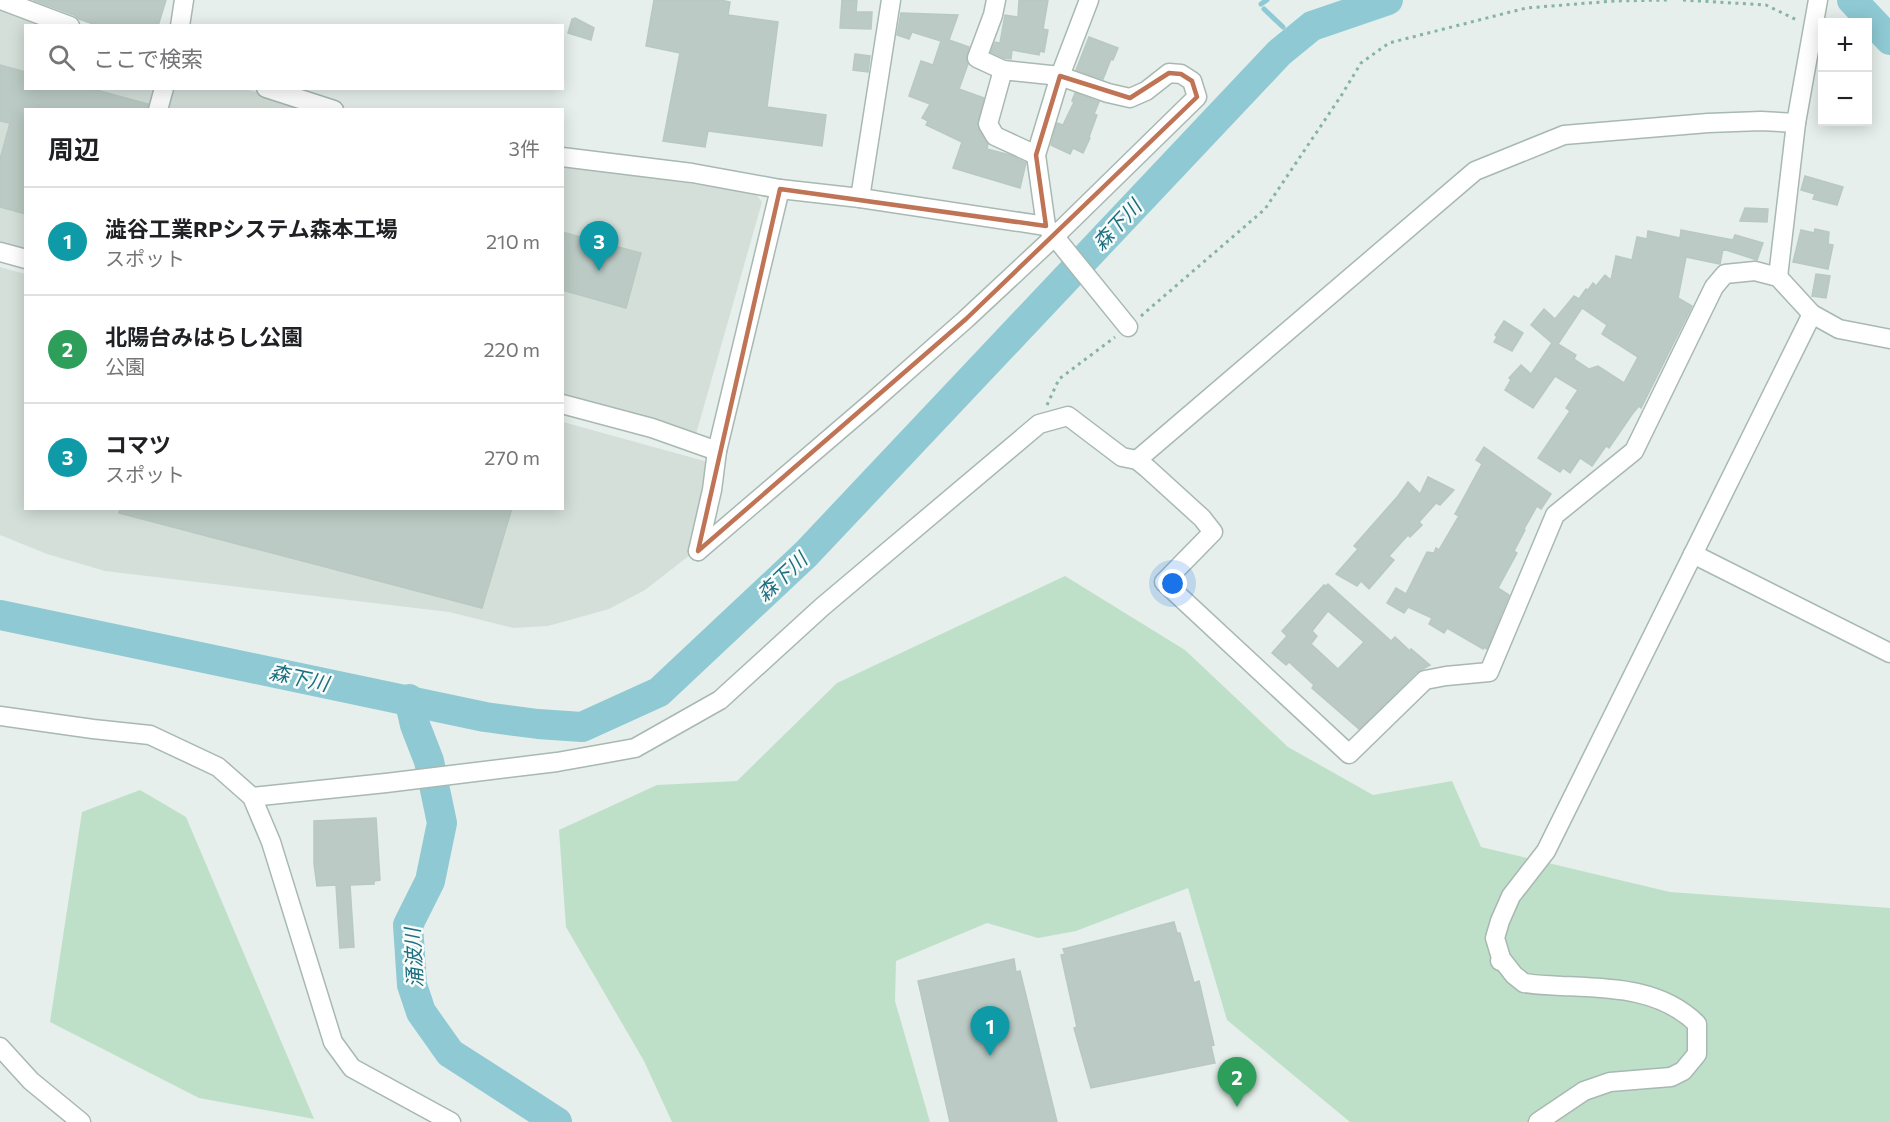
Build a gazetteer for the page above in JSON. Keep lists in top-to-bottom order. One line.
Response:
{"water":["森下川","涌波川"],"page":{"map_buttons":["+","−"],"search":"ここで検索","heading":["周辺","3件"],"list":[{"mark":"1","name":"澁谷工業RPシステム森本工場","note":"スポット","value":"210 m"},{"mark":"2","name":"北陽台みはらし公園","note":"公園","value":"220 m"},{"mark":"3","name":"コマツ","note":"スポット","value":"270 m"}],"pins":["3","1","2"]}}
